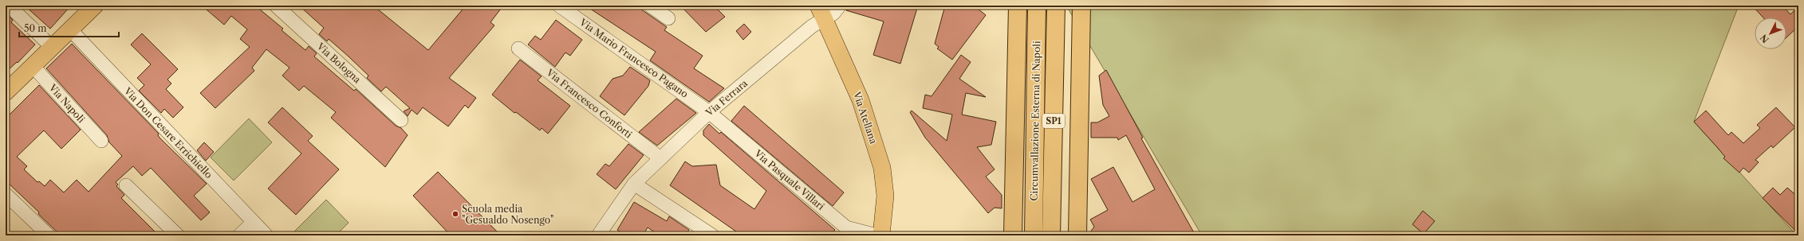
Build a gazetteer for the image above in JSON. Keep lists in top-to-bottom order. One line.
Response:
{"streets":{"highway":["Circumvallazione Esterna di Napoli","SP1"],"main road":["Via Atellana"],"street":["Via Mario Francesco Pagano","Via Bologna","Via Ferrara","Via Napoli","Via Francesco Conforti","Via Don Cesare Errichiello","Via Pasquale Villari"]},"crossings":[["Via Mario Francesco Pagano","Via Ferrara"],["Via Mario Francesco Pagano","Via Pasquale Villari"],["Via Ferrara","Via Francesco Conforti"],["Via Ferrara","Via Atellana"],["Via Ferrara","Via Pasquale Villari"]],"places":["Scuola media \"Gesualdo Nosengo\""],"scale_bar":"50 m","north":"bottom left"}
